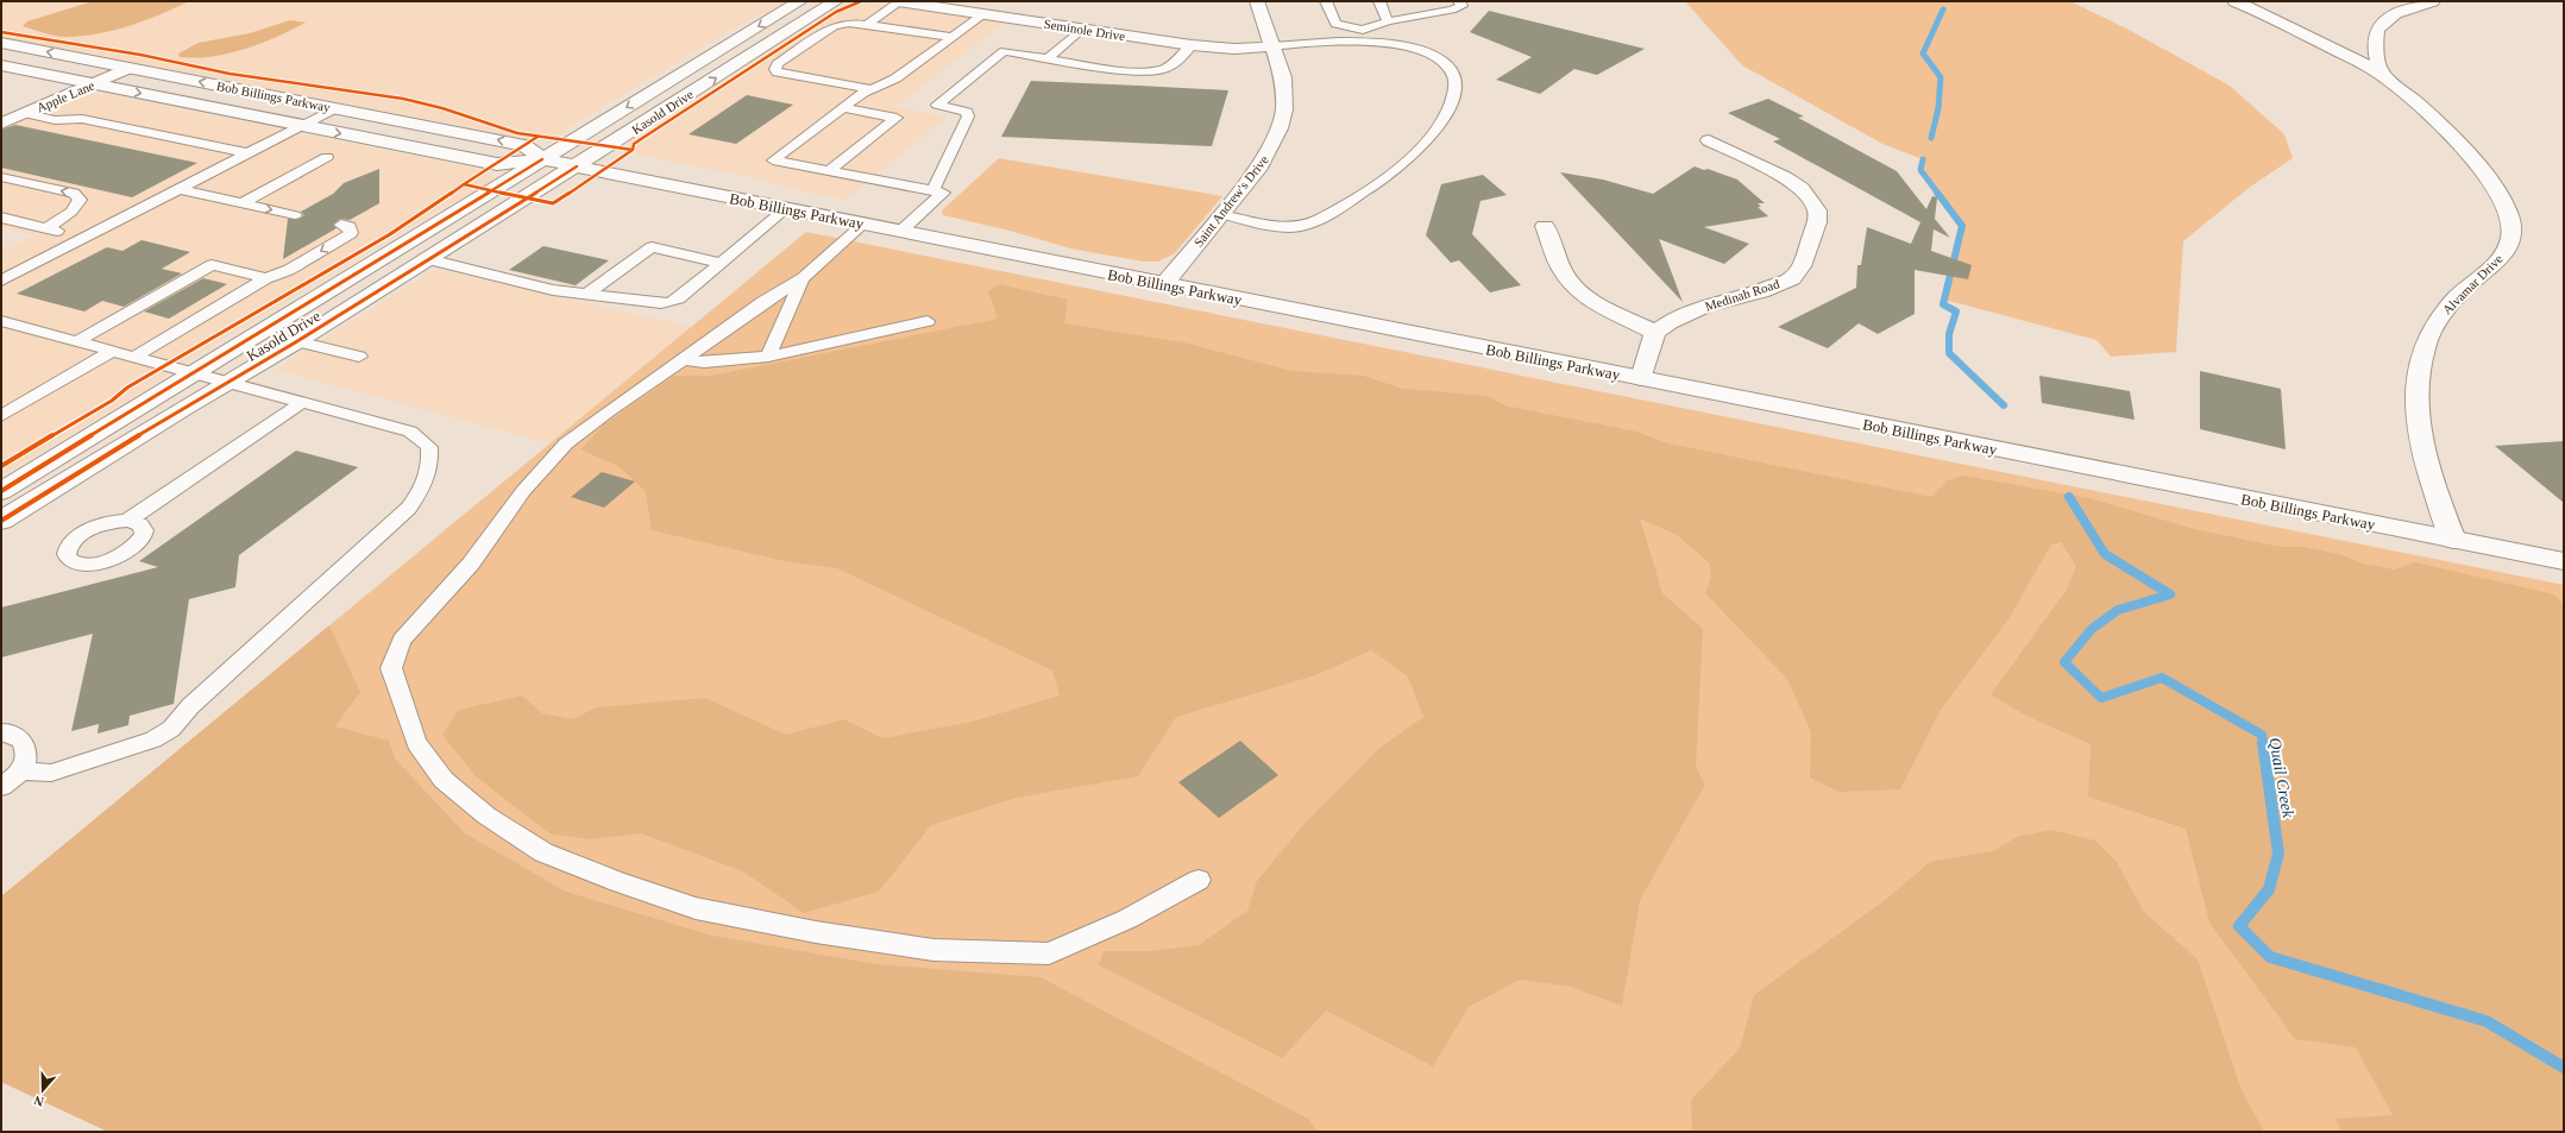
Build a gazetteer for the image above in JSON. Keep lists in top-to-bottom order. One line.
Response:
{"streets":{"main road":["Seminole Drive","Apple Lane","Bob Billings Parkway","Kasold Drive","Saint Andrew's Drive","Alvamar Drive","Medinah Road"]},"crossings":[["Seminole Drive","Saint Andrew's Drive"],["Apple Lane","Bob Billings Parkway"],["Bob Billings Parkway","Kasold Drive"],["Bob Billings Parkway","Saint Andrew's Drive"],["Bob Billings Parkway","Alvamar Drive"]],"water":["Quail Creek"],"north":"bottom"}
